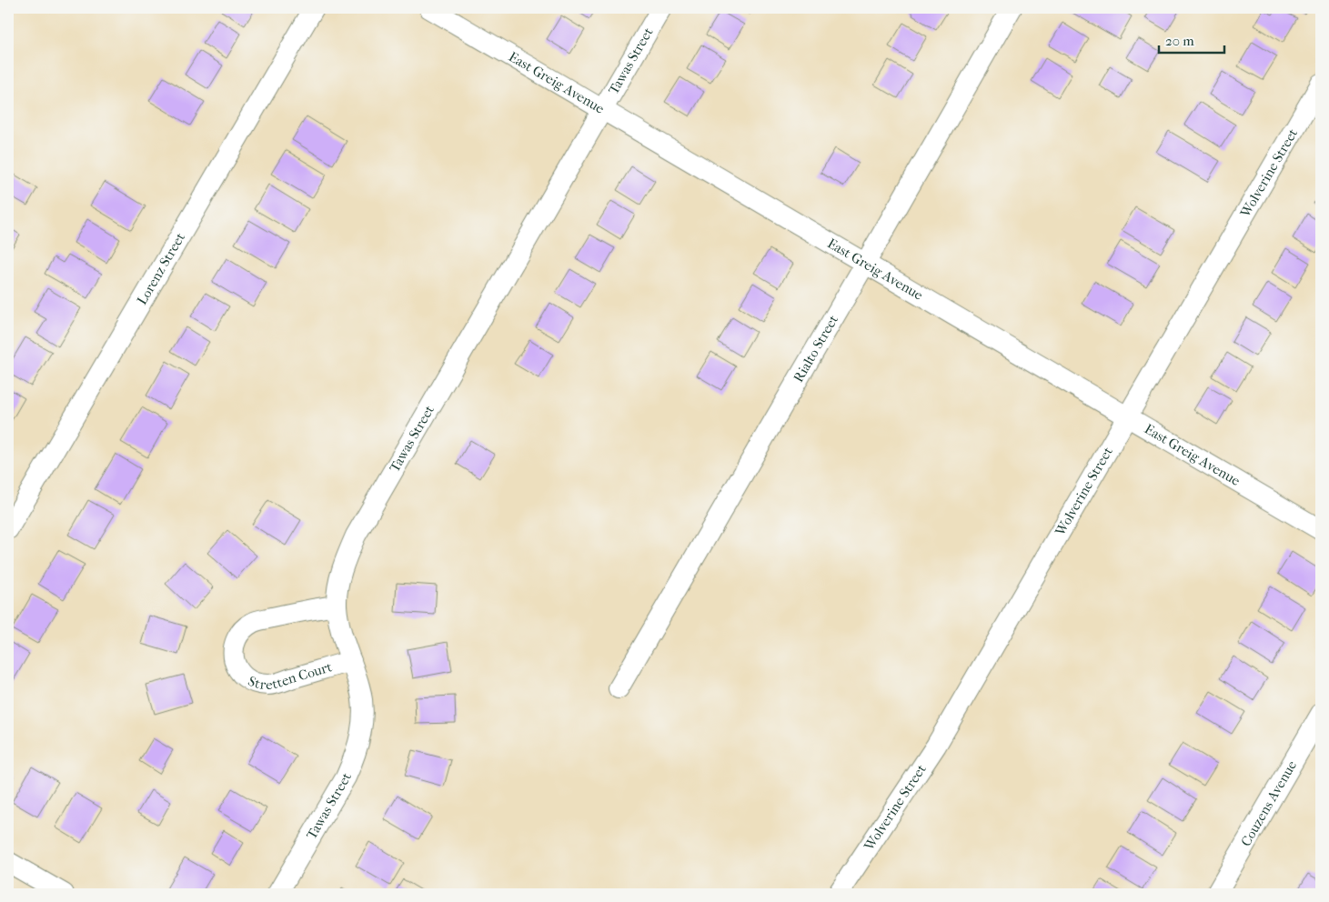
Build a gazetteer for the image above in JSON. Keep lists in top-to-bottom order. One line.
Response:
{"streets":{"street":["Tawas Street","East Greig Avenue","Wolverine Street","Lorenz Street","Rialto Street","Stretten Court","Couzens Avenue"]},"crossings":[["Tawas Street","East Greig Avenue"],["Tawas Street","Stretten Court"],["East Greig Avenue","Wolverine Street"],["East Greig Avenue","Rialto Street"]],"scale_bar":"20 m"}
